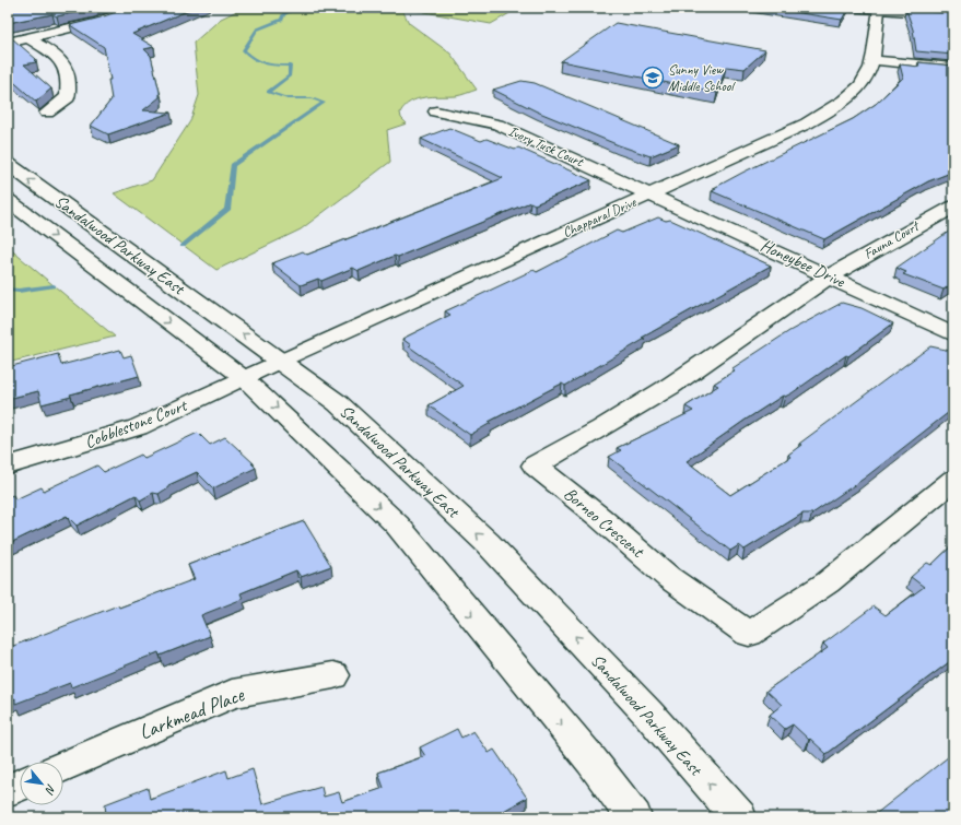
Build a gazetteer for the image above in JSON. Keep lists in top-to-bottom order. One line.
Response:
{"streets":{"street":["Ivory Tusk Court","Chapparal Drive","Fauna Court","Sandalwood Parkway East","Honeybee Drive","Cobblestone Court","Borneo Crescent","Larkmead Place"]},"crossings":[["Ivory Tusk Court","Chapparal Drive"],["Ivory Tusk Court","Honeybee Drive"],["Chapparal Drive","Sandalwood Parkway East"],["Chapparal Drive","Honeybee Drive"],["Chapparal Drive","Cobblestone Court"],["Fauna Court","Honeybee Drive"],["Fauna Court","Borneo Crescent"],["Sandalwood Parkway East","Cobblestone Court"],["Honeybee Drive","Borneo Crescent"]],"places":{"school or university":["Sunny View Middle School"]},"north":"bottom right"}
